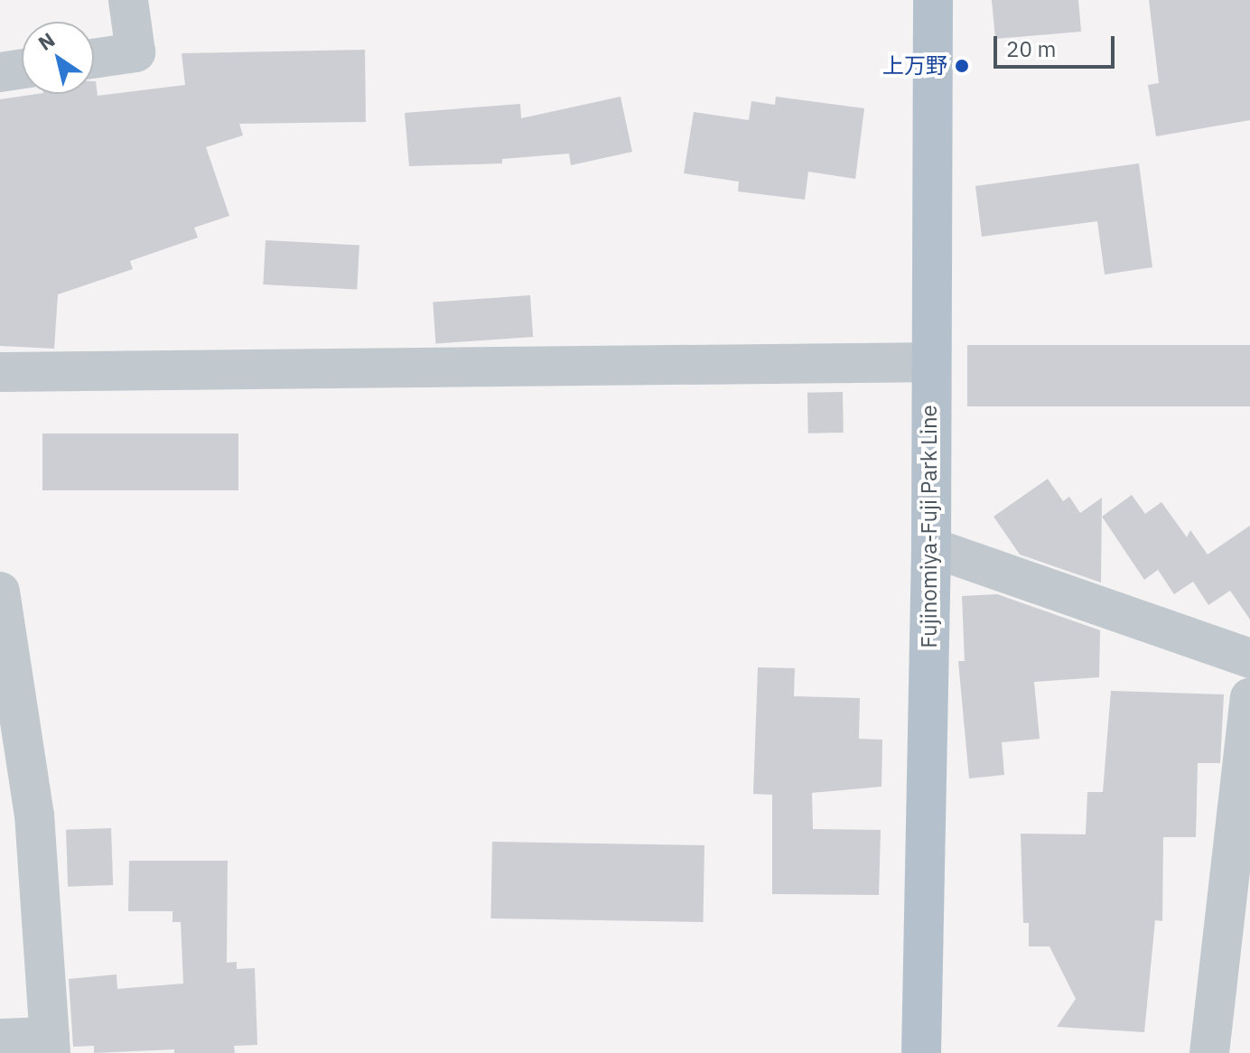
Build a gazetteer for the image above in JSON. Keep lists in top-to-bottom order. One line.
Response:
{"streets":{"main road":["Fujinomiya-Fuji Park Line"]},"places":["上万野"],"scale_bar":"20 m","north":"top left"}
